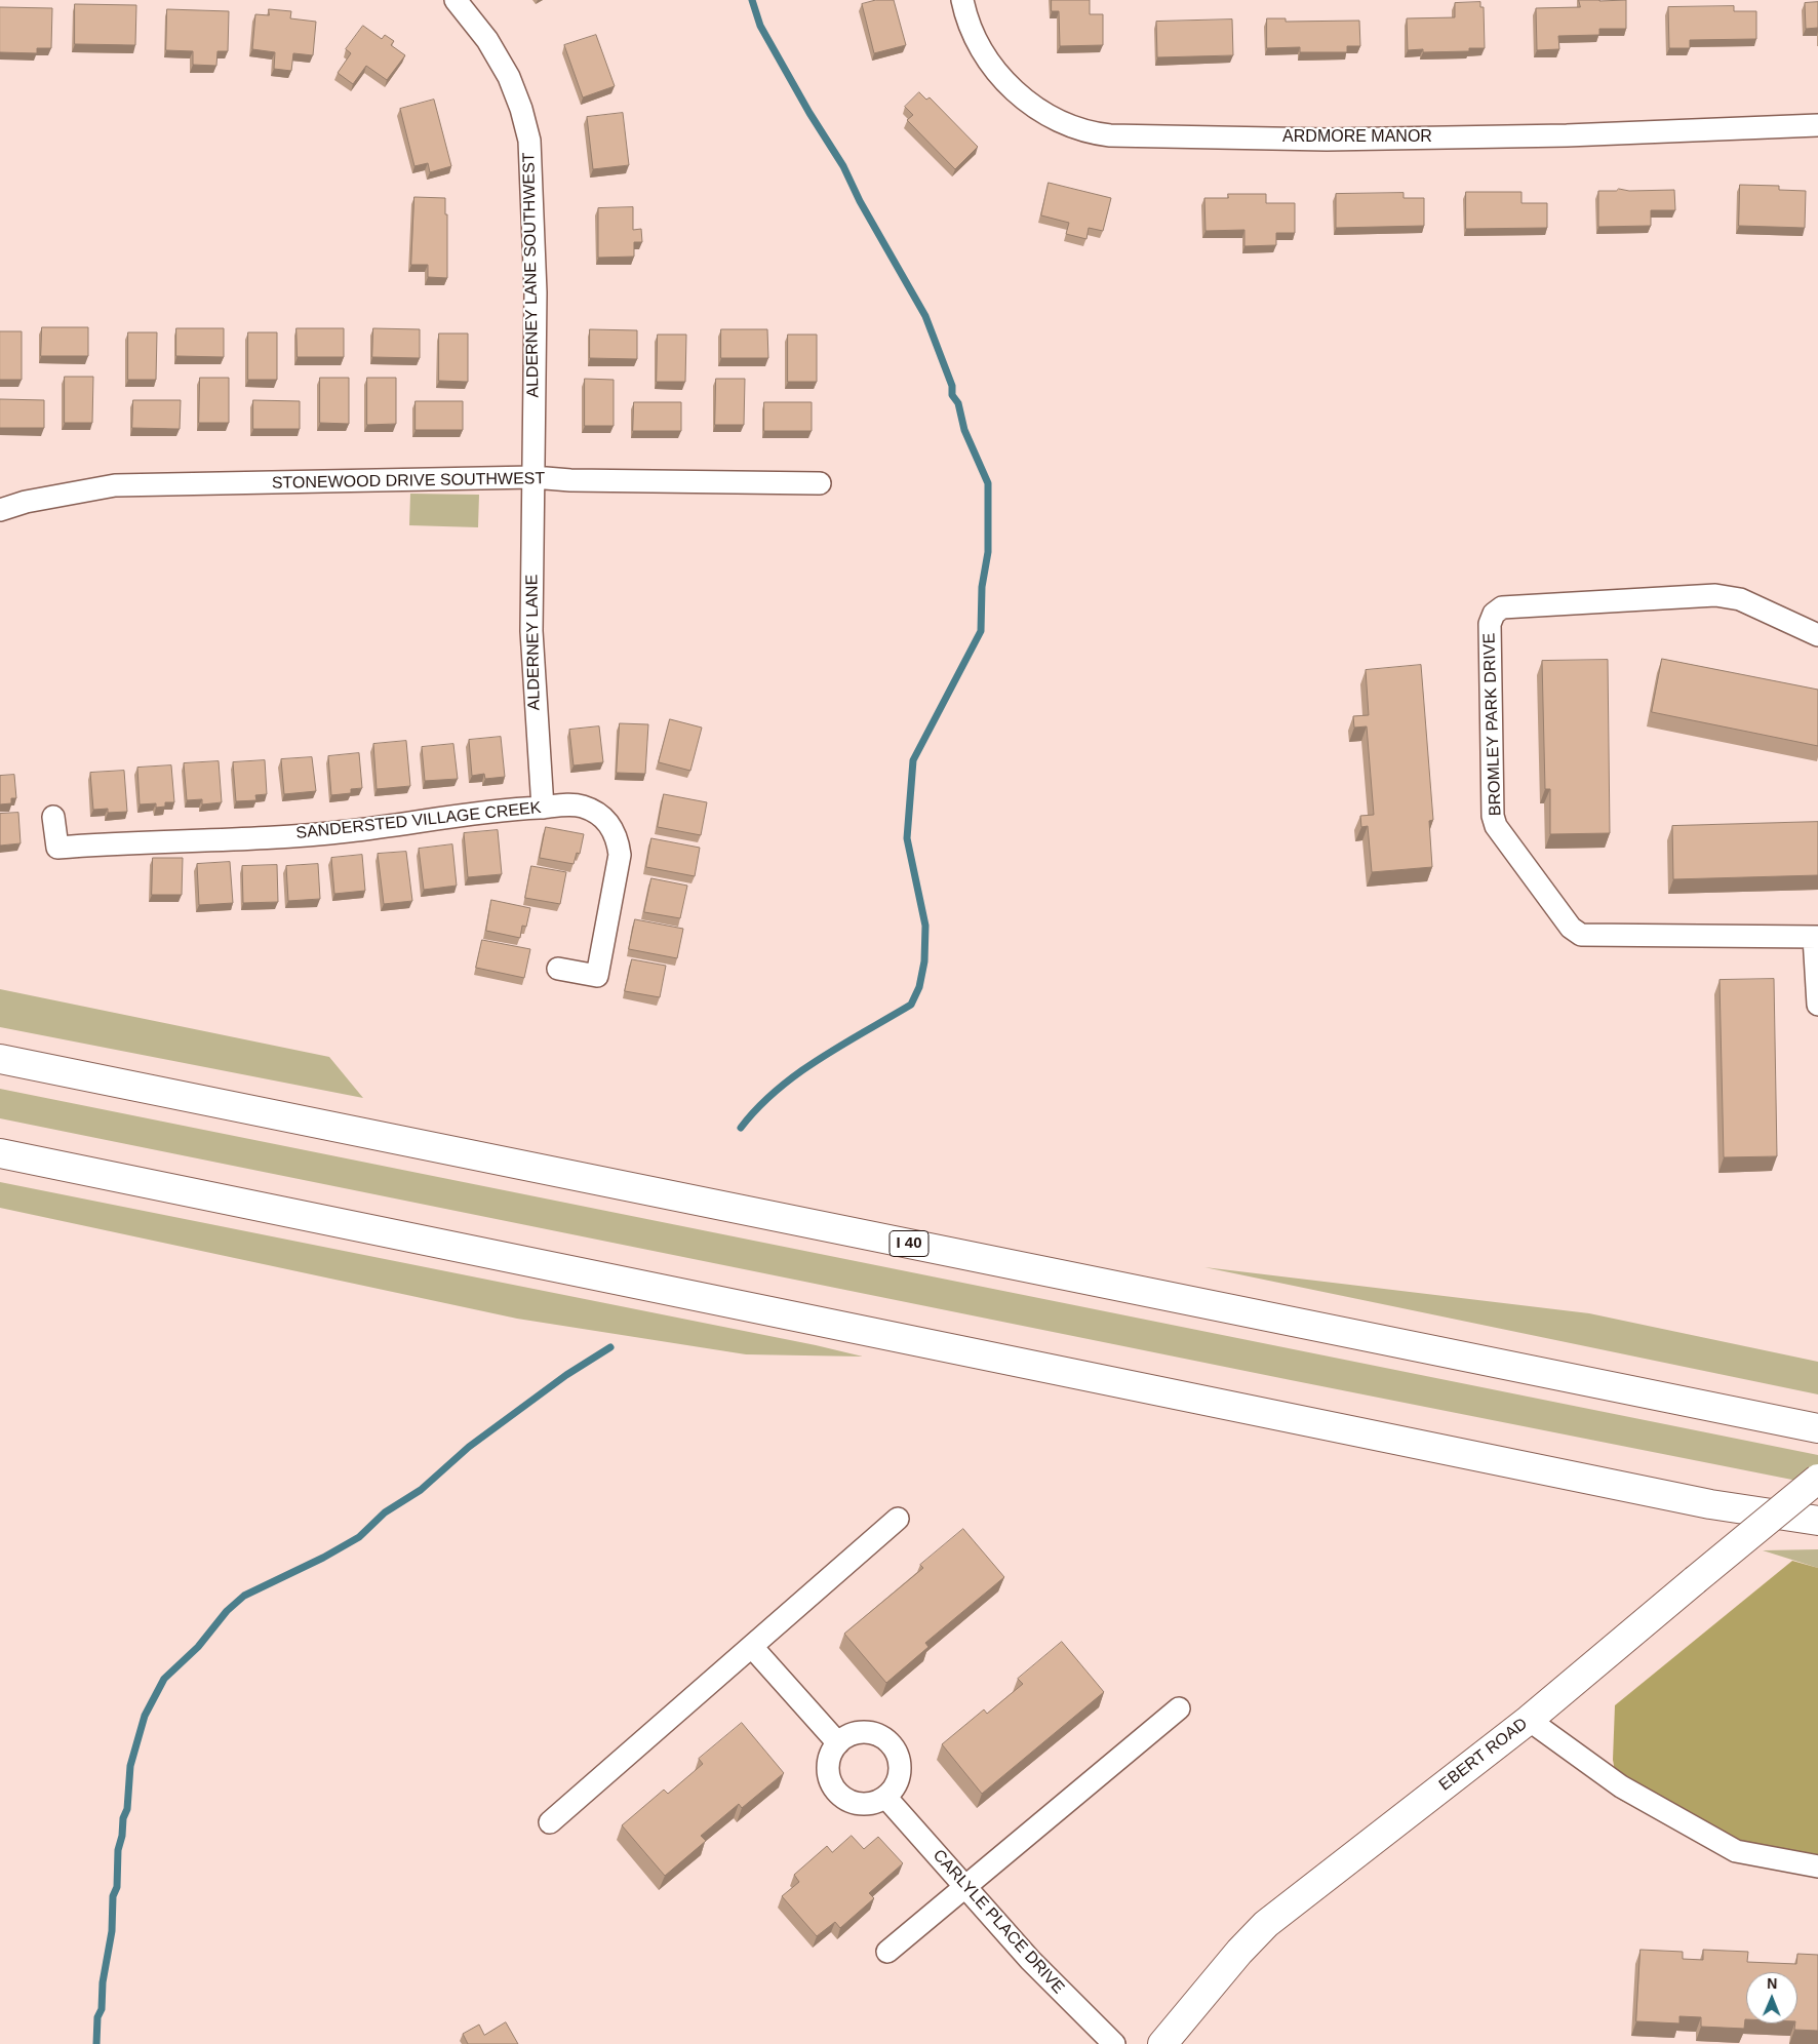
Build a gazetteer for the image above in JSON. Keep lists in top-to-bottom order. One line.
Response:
{"streets":{"main road":["I 40","EBERT ROAD"],"street":["ARDMORE MANOR","ALDERNEY LANE SOUTHWEST","STONEWOOD DRIVE SOUTHWEST","ALDERNEY LANE","BROMLEY PARK DRIVE","SANDERSTED VILLAGE CREEK","CARLYLE PLACE DRIVE"]},"crossings":[["ALDERNEY LANE SOUTHWEST","STONEWOOD DRIVE SOUTHWEST"],["ALDERNEY LANE SOUTHWEST","ALDERNEY LANE"],["STONEWOOD DRIVE SOUTHWEST","ALDERNEY LANE"],["ALDERNEY LANE","SANDERSTED VILLAGE CREEK"]],"north":"top"}
